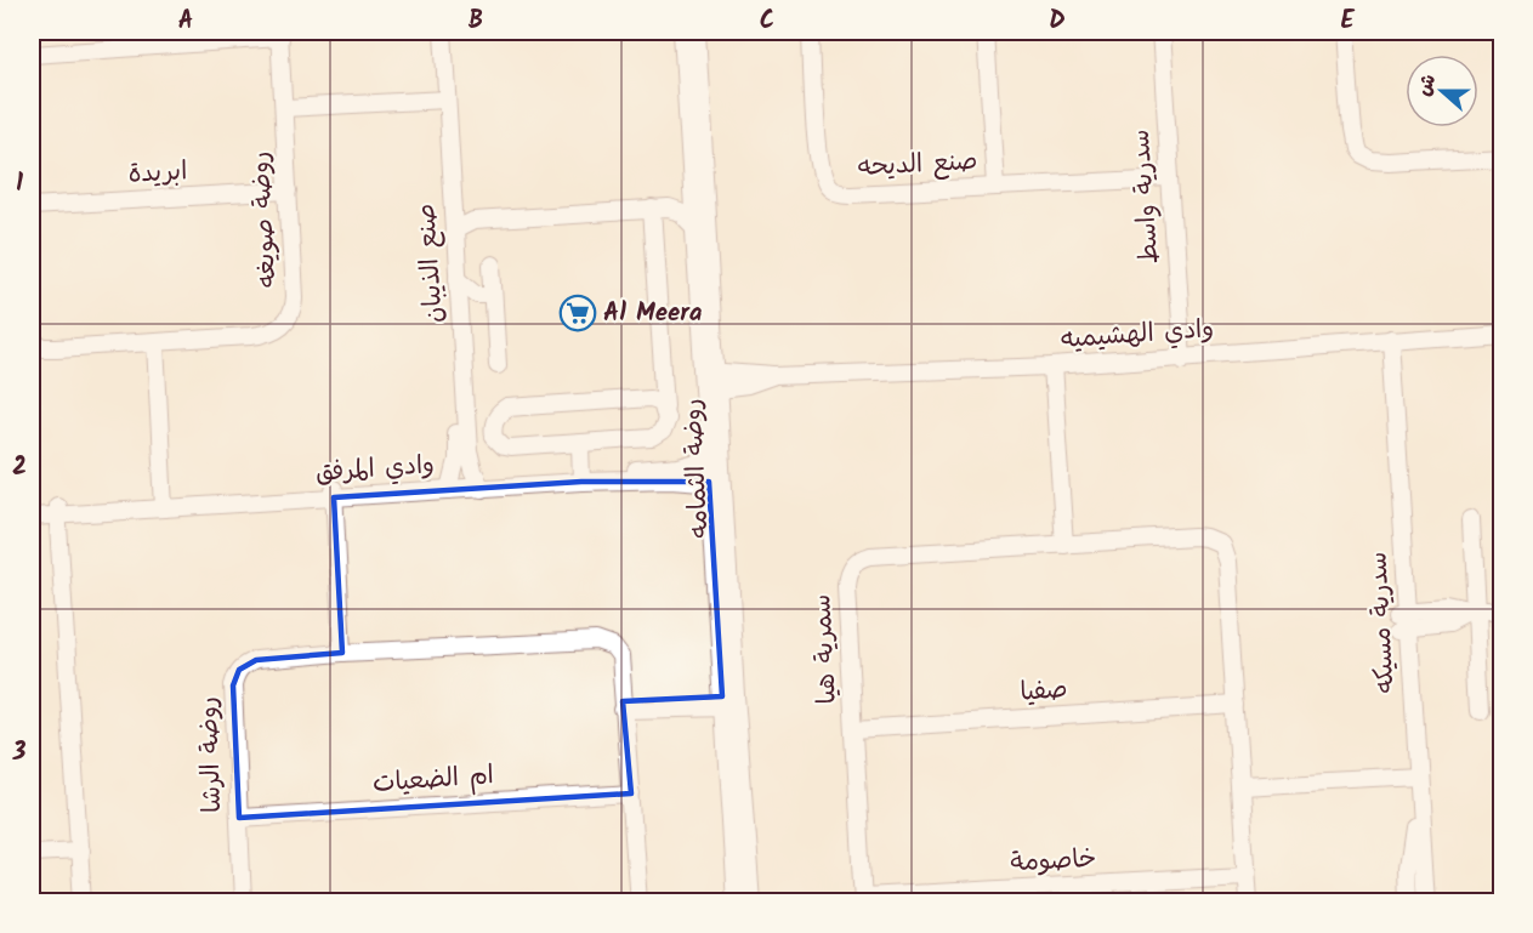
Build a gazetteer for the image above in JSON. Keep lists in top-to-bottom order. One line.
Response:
{"streets":{"street":["صنع الديحه","ابريدة","سدرية واسط","روضة صويغه","صنع الذيبان","وادي الهشيميه","روضة الثمامه","وادي المرفق","سدرية مسيكه","سمرية هيا","صفيا","روضة الرشا","ام الضعيات","خاصومة"]},"crossings":[["صنع الديحه","سدرية واسط"],["ابريدة","روضة صويغه"],["سدرية واسط","وادي الهشيميه"],["صنع الذيبان","وادي المرفق"],["وادي الهشيميه","روضة الثمامه"],["وادي الهشيميه","سدرية مسيكه"],["روضة الثمامه","وادي المرفق"],["سمرية هيا","صفيا"],["سمرية هيا","خاصومة"],["روضة الرشا","ام الضعيات"]],"places":{"supermarket":["Al Meera"]},"north":"left","grid":{"columns":["A","B","C","D","E"],"rows":["1","2","3"]}}
